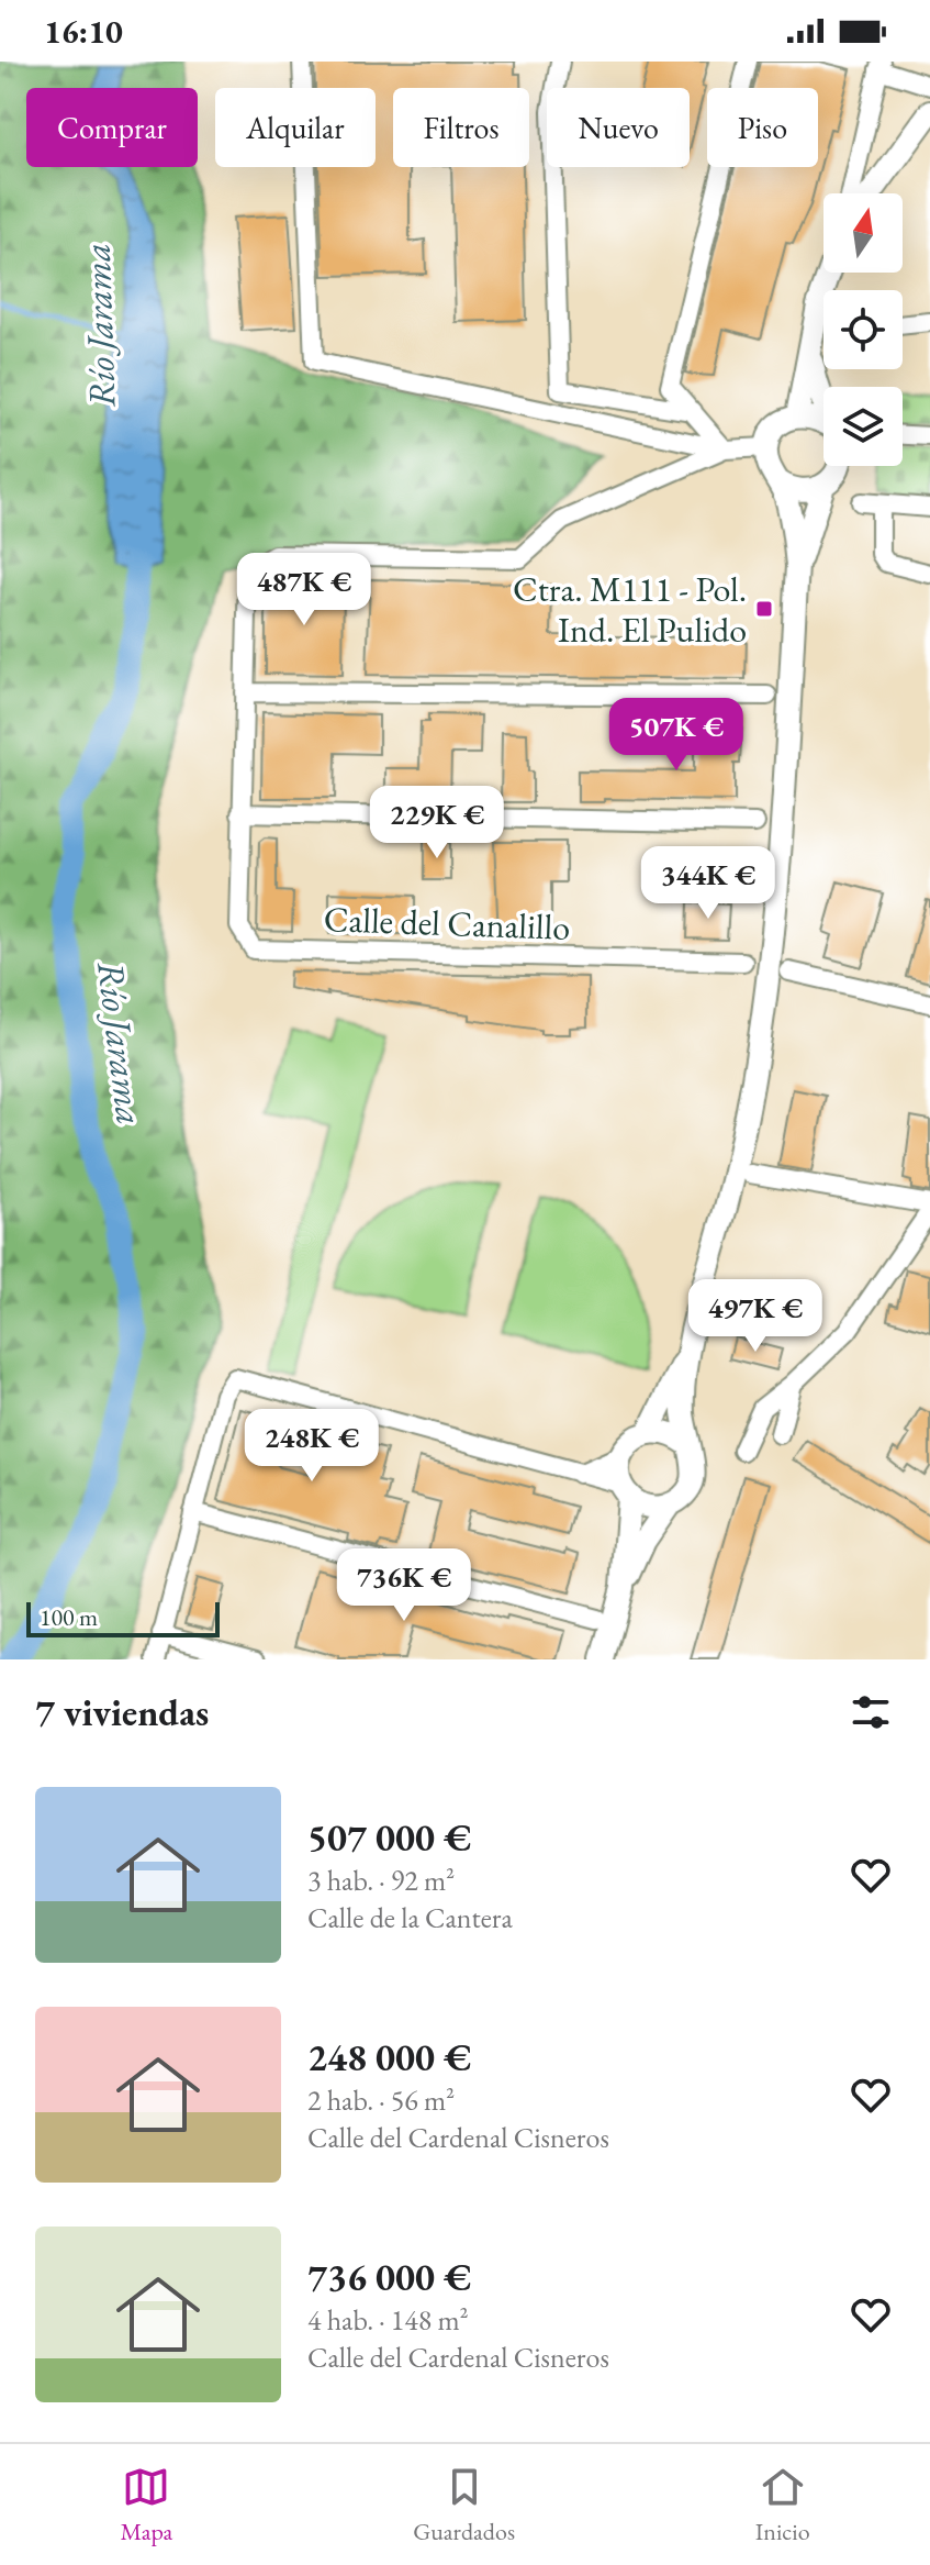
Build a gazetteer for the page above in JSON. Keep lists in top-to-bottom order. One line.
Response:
{"streets":{"street":["Calle del Canalillo"]},"water":["Río Jarama"],"places":{"transit":["Ctra. M111 - Pol. Ind. El Pulido"]},"scale_bar":"100 m","north":"top","page":{"status":"16:10","chip":["Comprar","Alquilar","Filtros","Nuevo","Piso"],"price":["487K €","507K €","229K €","344K €","497K €","248K €","736K €"],"scale":"100 m","heading":"7 viviendas","list":[{"name":"507 000 €","note":"3 hab. · 92 m² · Calle de la Cantera"},{"name":"248 000 €","note":"2 hab. · 56 m² · Calle del Cardenal Cisneros"},{"name":"736 000 €","note":"4 hab. · 148 m² · Calle del Cardenal Cisneros"}],"tabs":["Mapa","Guardados","Inicio"]}}
